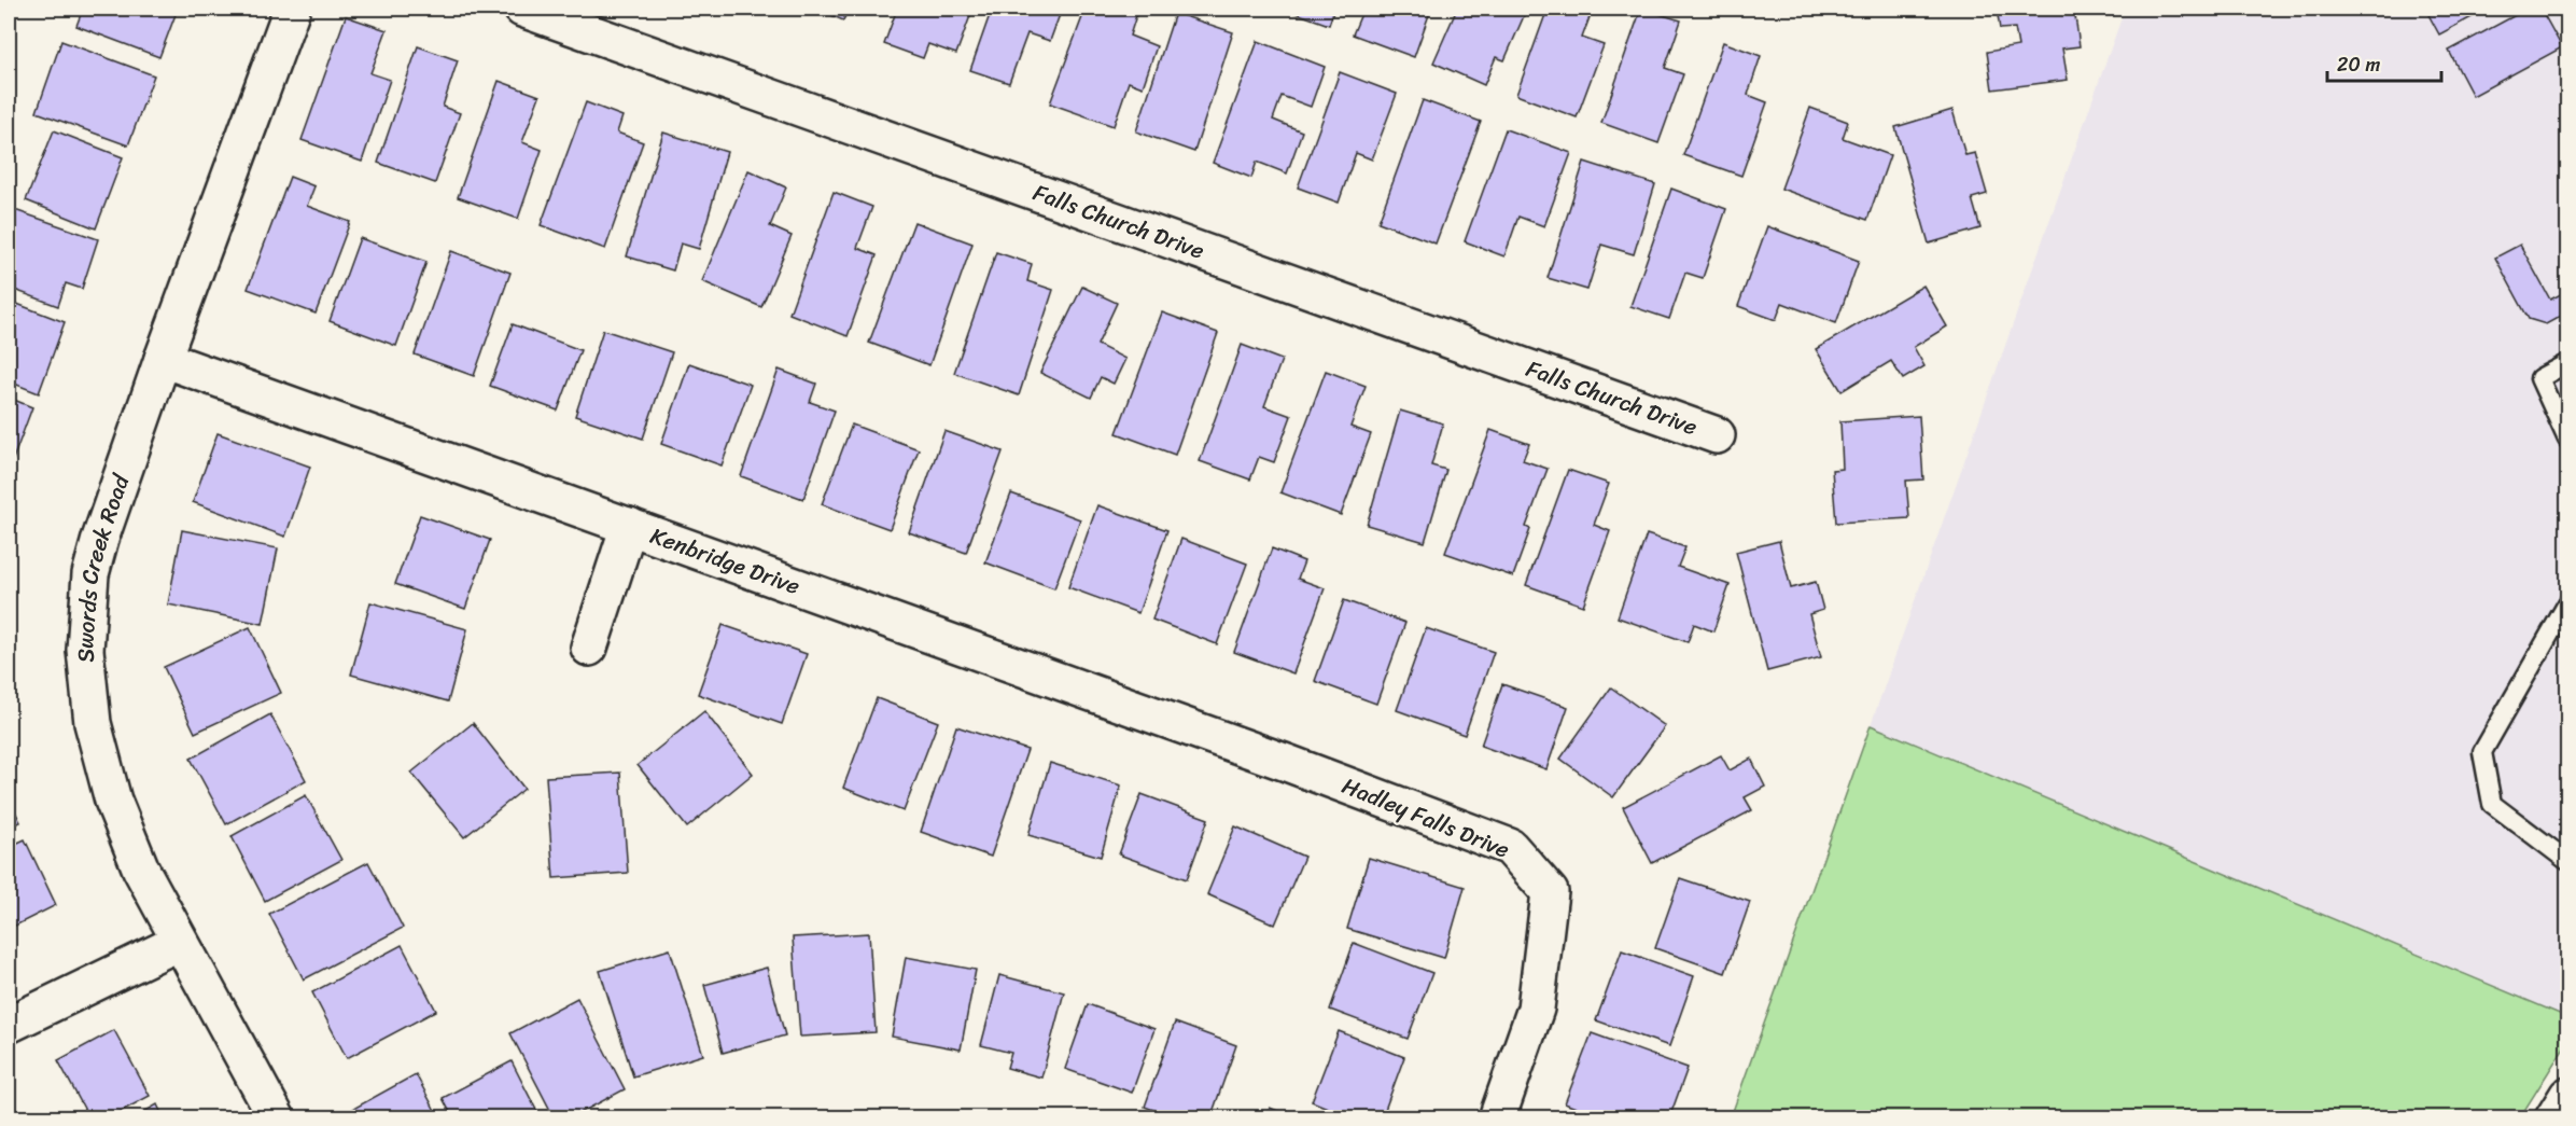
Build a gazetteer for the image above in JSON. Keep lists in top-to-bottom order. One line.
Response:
{"streets":{"street":["Falls Church Drive","Kenbridge Drive","Swords Creek Road","Hadley Falls Drive"]},"crossings":[["Kenbridge Drive","Swords Creek Road"],["Kenbridge Drive","Hadley Falls Drive"]],"scale_bar":"20 m"}
